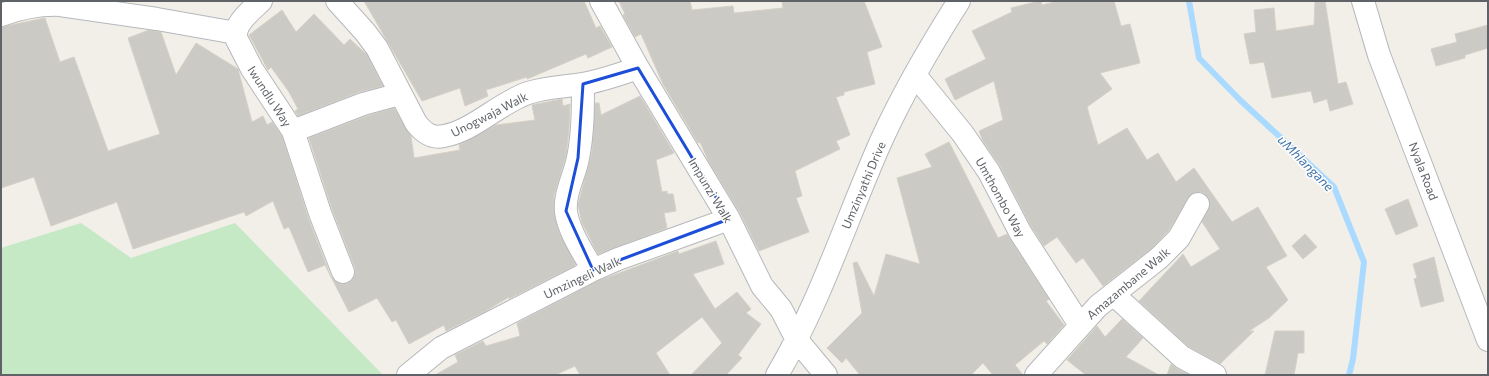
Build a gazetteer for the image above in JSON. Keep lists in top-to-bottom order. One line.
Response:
{"streets":{"street":["Iwundlu Way","Unogwaja Walk","Nyala Road","Umzinyathi Drive","Impunzi Walk","Umthombo Way","Umzingeli Walk","Amazambane Walk"]},"crossings":[["Iwundlu Way","Unogwaja Walk"],["Unogwaja Walk","Impunzi Walk"],["Umzinyathi Drive","Impunzi Walk"],["Umzinyathi Drive","Umthombo Way"],["Impunzi Walk","Umzingeli Walk"],["Umthombo Way","Amazambane Walk"]],"water":["uMhlangane"]}
